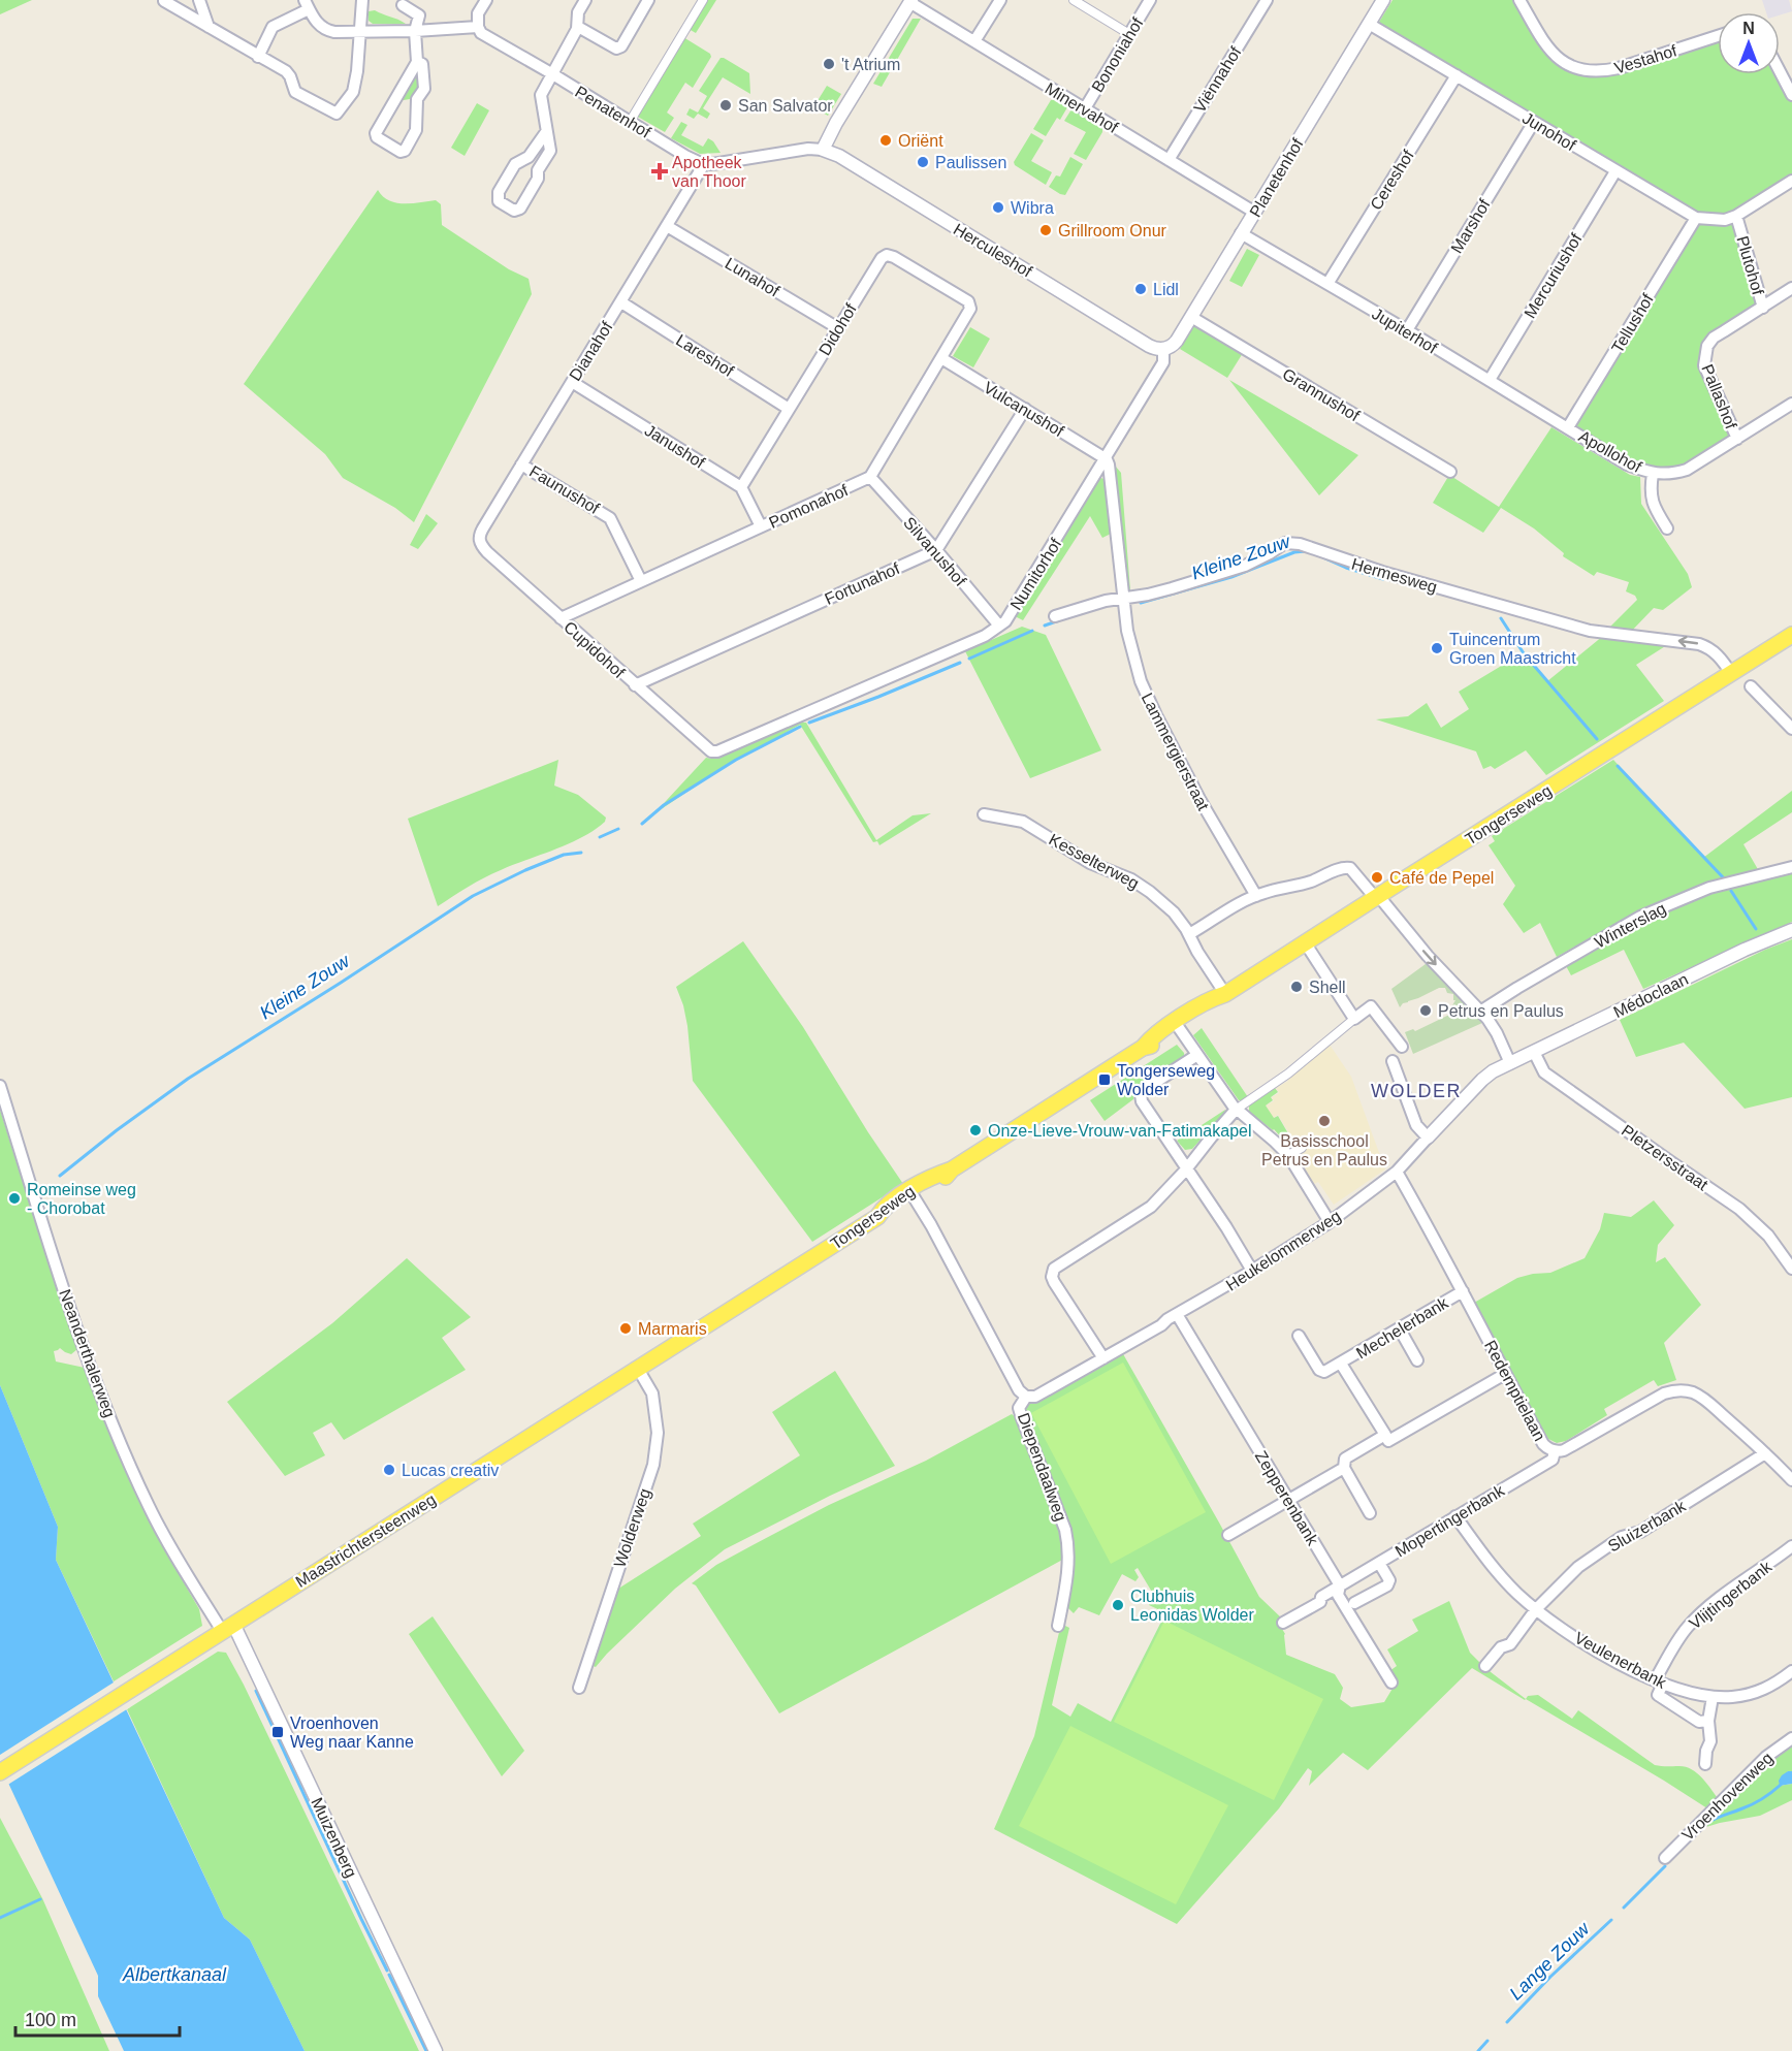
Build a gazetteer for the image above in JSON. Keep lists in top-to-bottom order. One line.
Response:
{"streets":{"main road":["Tongerseweg","Maastrichtersteenweg"],"street":["Bononiahof","Vestahof","Viënnahof","Minervahof","Penatenhof","Junohof","Planetenhof","Cereshof","Marshof","Herculeshof","Plutohof","Mercuriushof","Lunahof","Tellushof","Didohof","Jupiterhof","Dianahof","Lareshof","Grannushof","Pallashof","Vulcanushof","Janushof","Apollohof","Faunushof","Pomonahof","Silvanushof","Numitorhof","Hermesweg","Fortunahof","Cupidohof","Lammergierstraat","Kesselterweg","Winterslag","Médoclaan","Pletzersstraat","Heukelommerweg","Mechelerbank","Neanderthalerweg","Redemptielaan","Diependaalweg","Zepperenbank","Mopertingerbank","Sluizerbank","Wolderweg","Vlijtingerbank","Veulenerbank","Vroenhovenweg","Muizenberg"]},"crossings":[["Bononiahof","Minervahof"],["Viënnahof","Minervahof"],["Minervahof","Planetenhof"],["Penatenhof","Dianahof"],["Junohof","Planetenhof"],["Junohof","Cereshof"],["Junohof","Marshof"],["Junohof","Plutohof"],["Junohof","Mercuriushof"],["Junohof","Tellushof"],["Planetenhof","Herculeshof"],["Planetenhof","Jupiterhof"],["Planetenhof","Grannushof"],["Planetenhof","Numitorhof"],["Cereshof","Jupiterhof"],["Marshof","Jupiterhof"],["Herculeshof","Numitorhof"],["Plutohof","Pallashof"],["Mercuriushof","Jupiterhof"],["Lunahof","Didohof"],["Lunahof","Dianahof"],["Tellushof","Jupiterhof"],["Tellushof","Apollohof"],["Didohof","Lareshof"],["Didohof","Vulcanushof"],["Didohof","Janushof"],["Jupiterhof","Apollohof"],["Dianahof","Lareshof"],["Dianahof","Janushof"],["Dianahof","Faunushof"],["Dianahof","Cupidohof"],["Pallashof","Apollohof"],["Vulcanushof","Numitorhof"],["Vulcanushof","Lammergierstraat"],["Faunushof","Pomonahof"],["Pomonahof","Silvanushof"],["Pomonahof","Cupidohof"],["Silvanushof","Numitorhof"],["Silvanushof","Fortunahof"],["Numitorhof","Cupidohof"],["Numitorhof","Lammergierstraat"],["Hermesweg","Lammergierstraat"],["Hermesweg","Tongerseweg"],["Fortunahof","Cupidohof"],["Tongerseweg","Kesselterweg"],["Tongerseweg","Diependaalweg"],["Tongerseweg","Maastrichtersteenweg"],["Médoclaan","Pletzersstraat"],["Médoclaan","Heukelommerweg"],["Heukelommerweg","Redemptielaan"],["Heukelommerweg","Diependaalweg"],["Heukelommerweg","Zepperenbank"],["Mechelerbank","Redemptielaan"],["Neanderthalerweg","Maastrichtersteenweg"],["Neanderthalerweg","Muizenberg"],["Redemptielaan","Mopertingerbank"],["Redemptielaan","Sluizerbank"],["Zepperenbank","Mopertingerbank"],["Mopertingerbank","Veulenerbank"],["Sluizerbank","Veulenerbank"],["Wolderweg","Maastrichtersteenweg"],["Maastrichtersteenweg","Muizenberg"],["Vlijtingerbank","Veulenerbank"]],"one_way":["Hermesweg"],"districts":["WOLDER"],"water":["Kleine Zouw","Lange Zouw","Albertkanaal"],"places":{"other":["'t Atrium","San Salvator","Oriënt","Paulissen","Wibra","Grillroom Onur","Lidl","Tuincentrum Groen Maastricht","Café de Pepel","Shell","Petrus en Paulus","Basisschool Petrus en Paulus","Onze-Lieve-Vrouw-van-Fatimakapel","Romeinse weg - Chorobat","Marmaris","Lucas creativ","Clubhuis Leonidas Wolder"],"health":["Apotheek van Thoor"],"transit":["Tongerseweg Wolder","Vroenhoven Weg naar Kanne"]},"scale_bar":"100 m","north":"top"}
